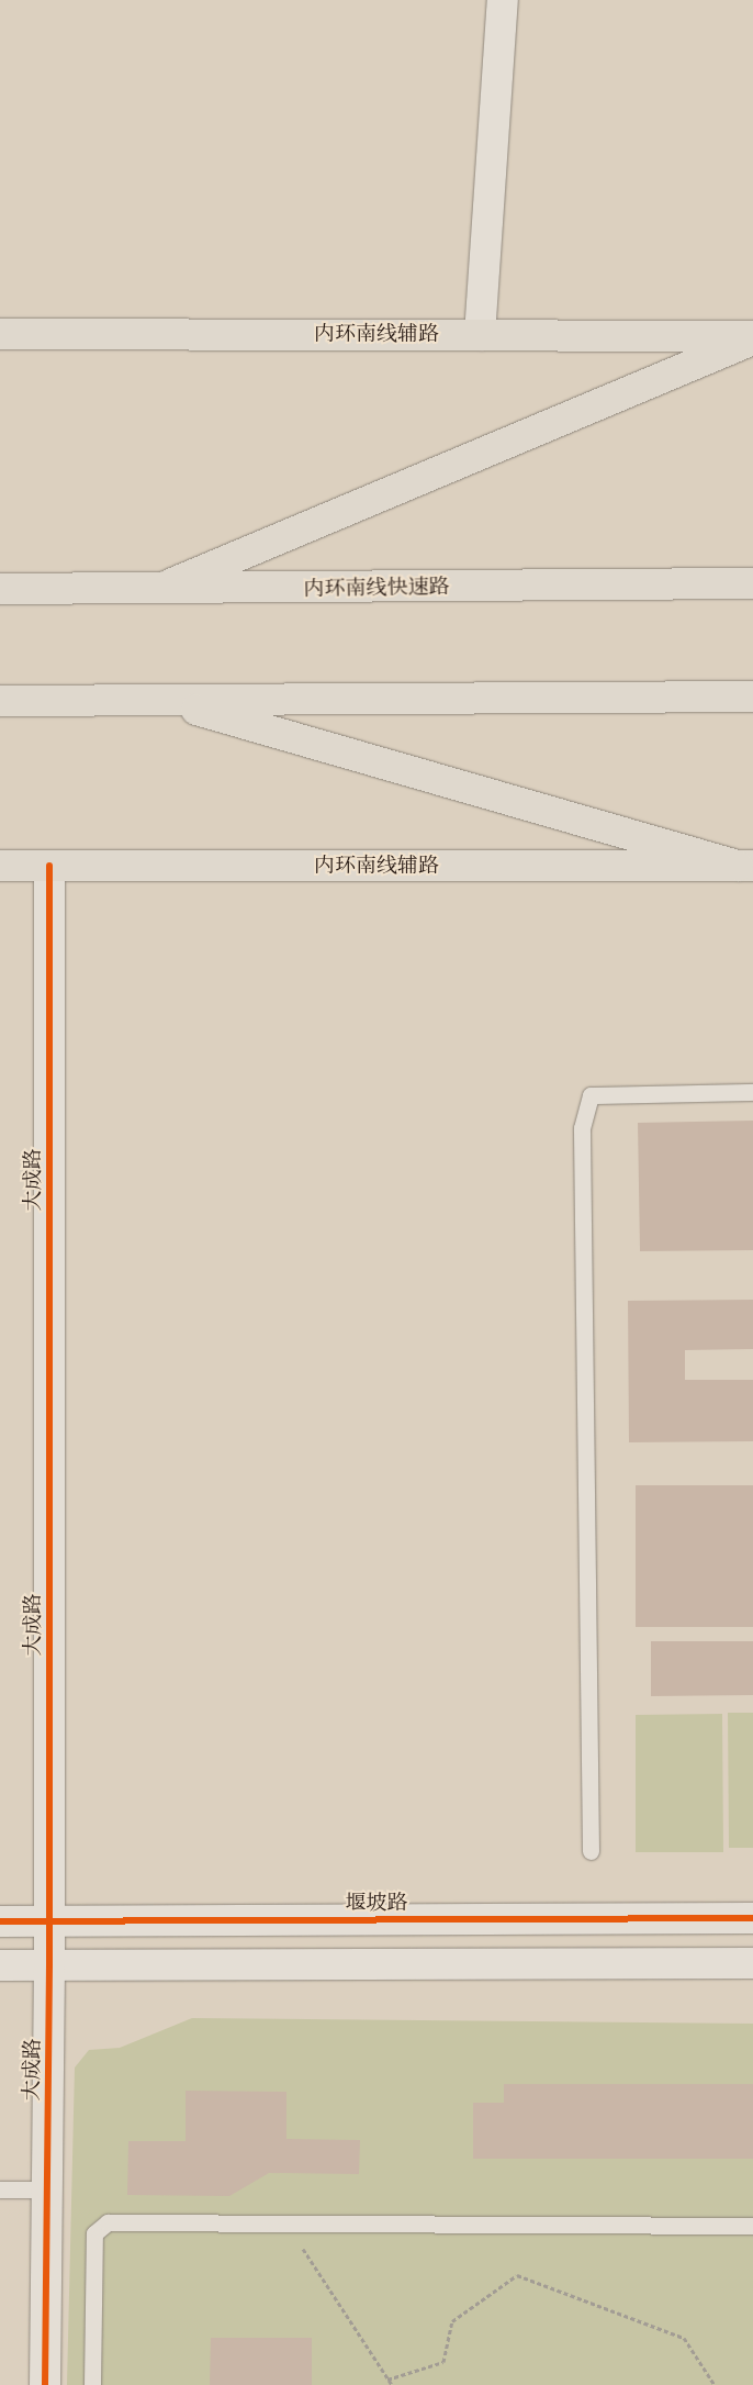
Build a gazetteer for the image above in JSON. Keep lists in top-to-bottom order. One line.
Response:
{"streets":{"main road":["内环南线辅路","内环南线快速路"],"street":["大成路","堰坡路"]},"crossings":[["内环南线辅路","大成路"],["大成路","堰坡路"]]}
